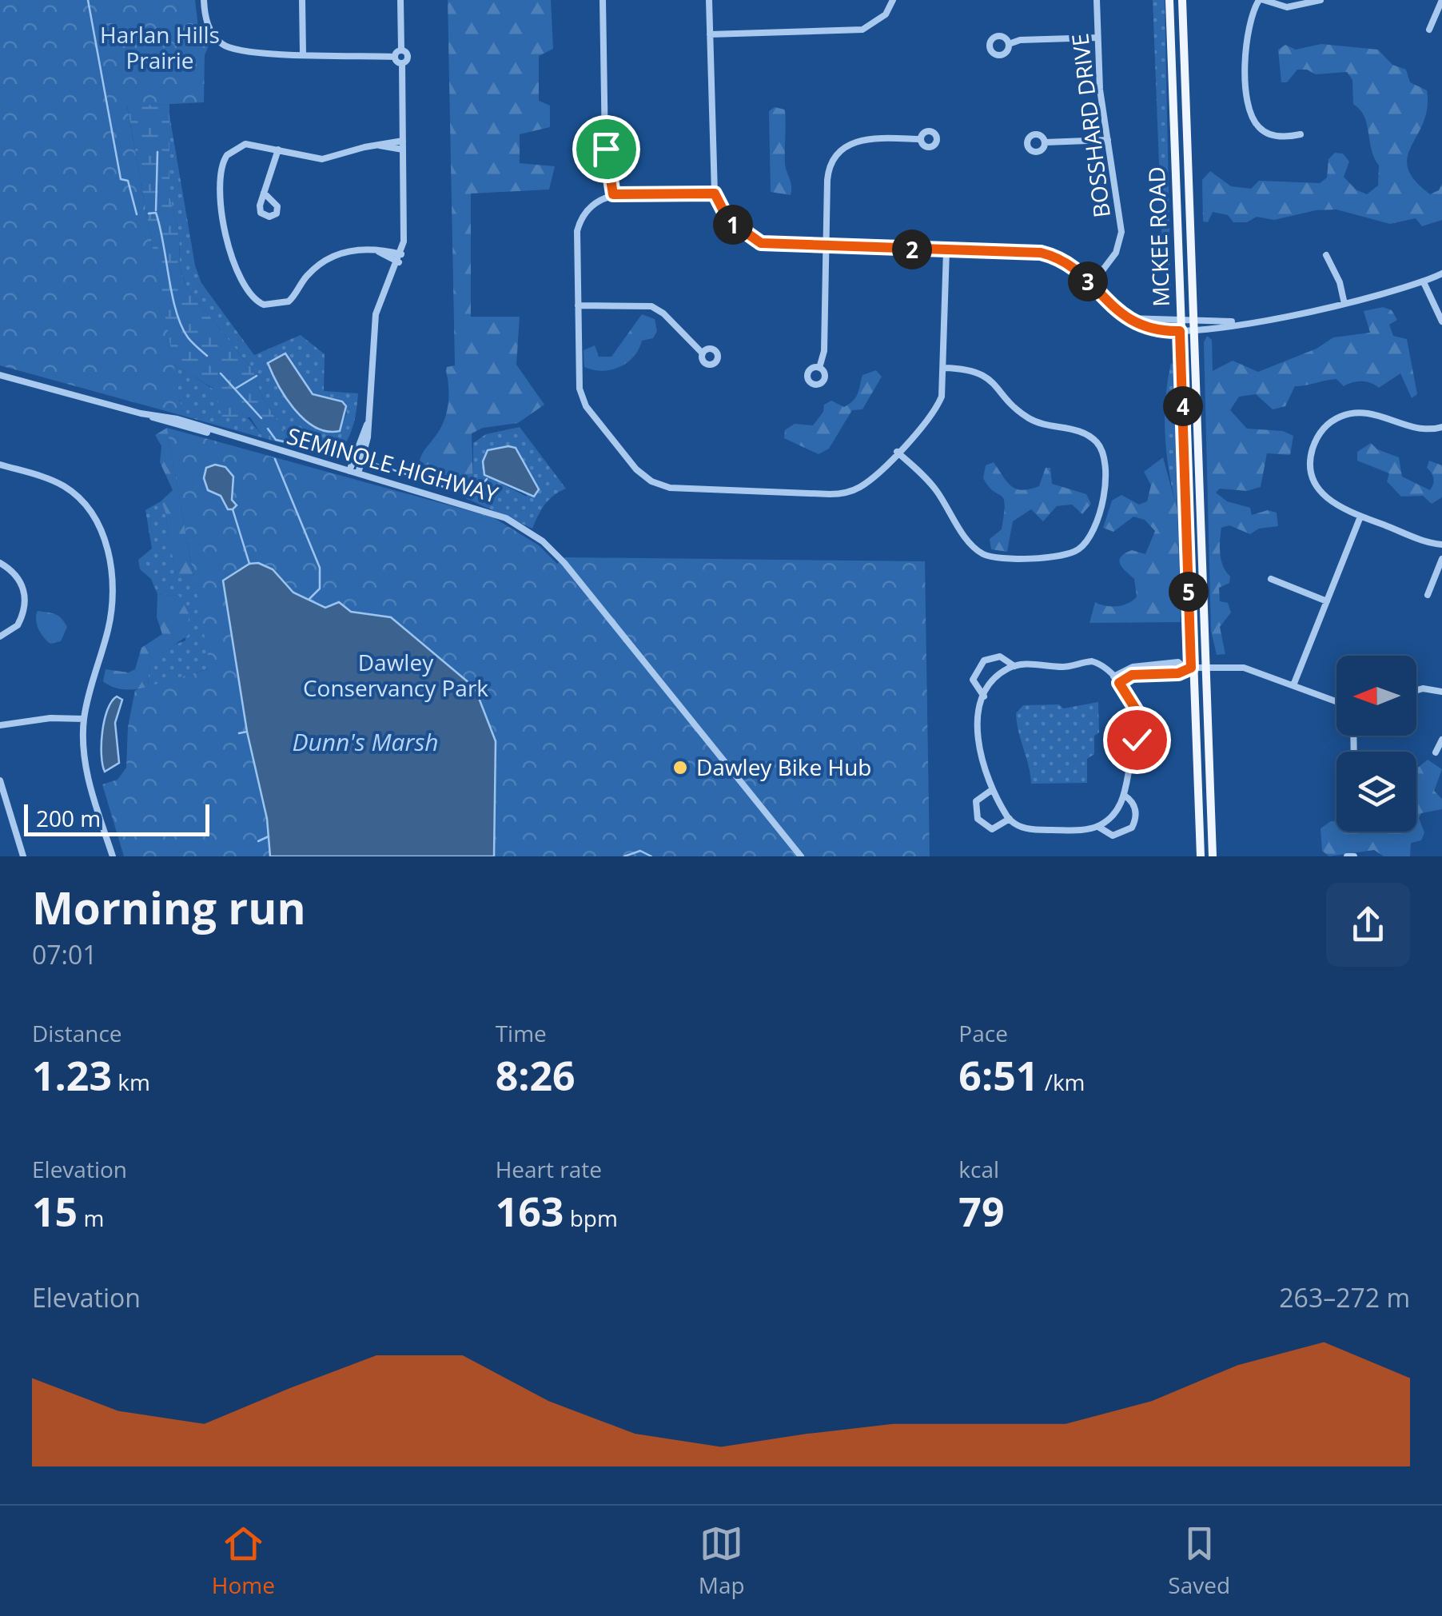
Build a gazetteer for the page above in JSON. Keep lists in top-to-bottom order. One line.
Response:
{"streets":{"main road":["MCKEE ROAD"],"street":["BOSSHARD DRIVE","SEMINOLE HIGHWAY"]},"water":["Dunn's Marsh"],"parks":["Harlan Hills Prairie","Dawley Conservancy Park"],"places":["Dawley Bike Hub"],"scale_bar":"200 m","north":"left","page":{"pins":["1","2","3","4","5"],"scale":"200 m","heading":["Morning run","07:01"],"stats":[["Distance","1.23 km"],["Time","8:26"],["Pace","6:51 /km"],["Elevation","15 m"],["Heart rate","163 bpm"],["kcal","79"]],"chart":["Elevation","263–272 m"],"tabs":["Home","Map","Saved"]}}
